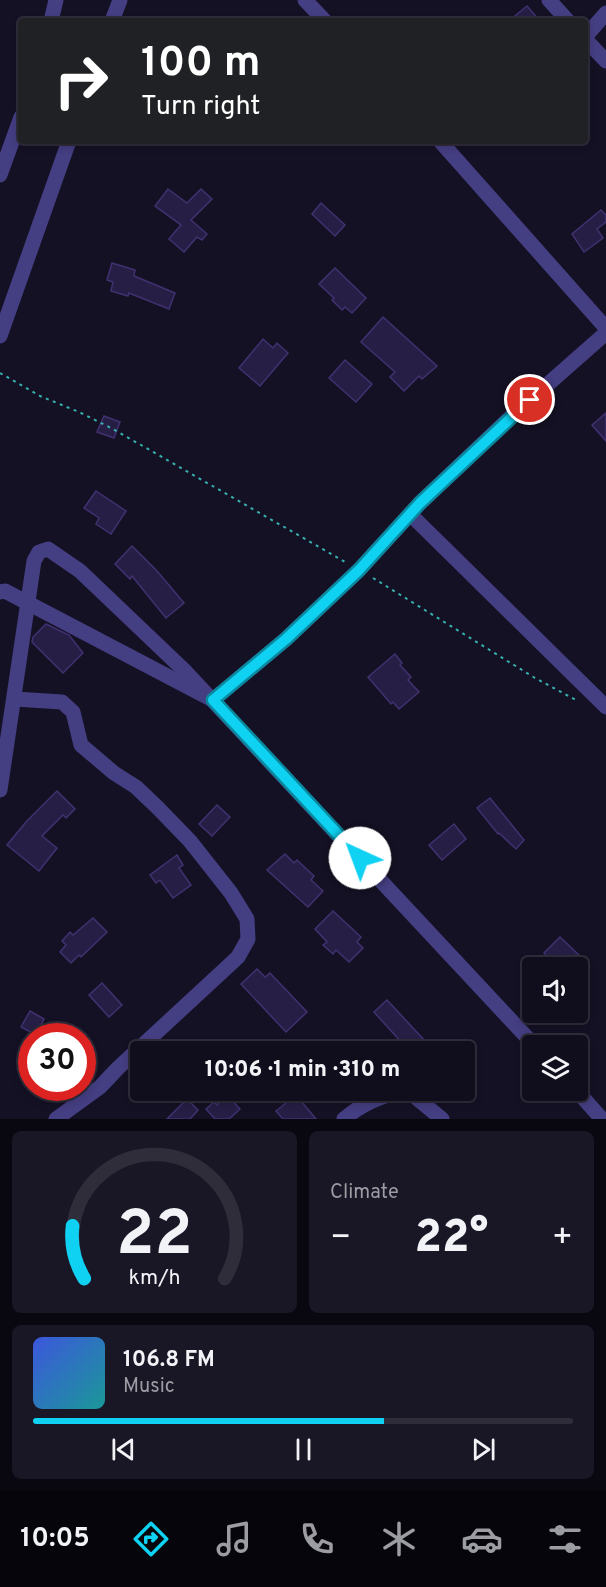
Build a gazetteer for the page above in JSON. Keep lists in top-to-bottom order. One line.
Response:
{"page":{"turn":["100 m","Turn right"],"limit":"30","trip":"10:06 · 1 min · 310 m","tile":"Climate","heat":["−","22°","+"],"song":["106.8 FM","Music"],"tabs":"10:05","gauge":["22","km/h"]}}
